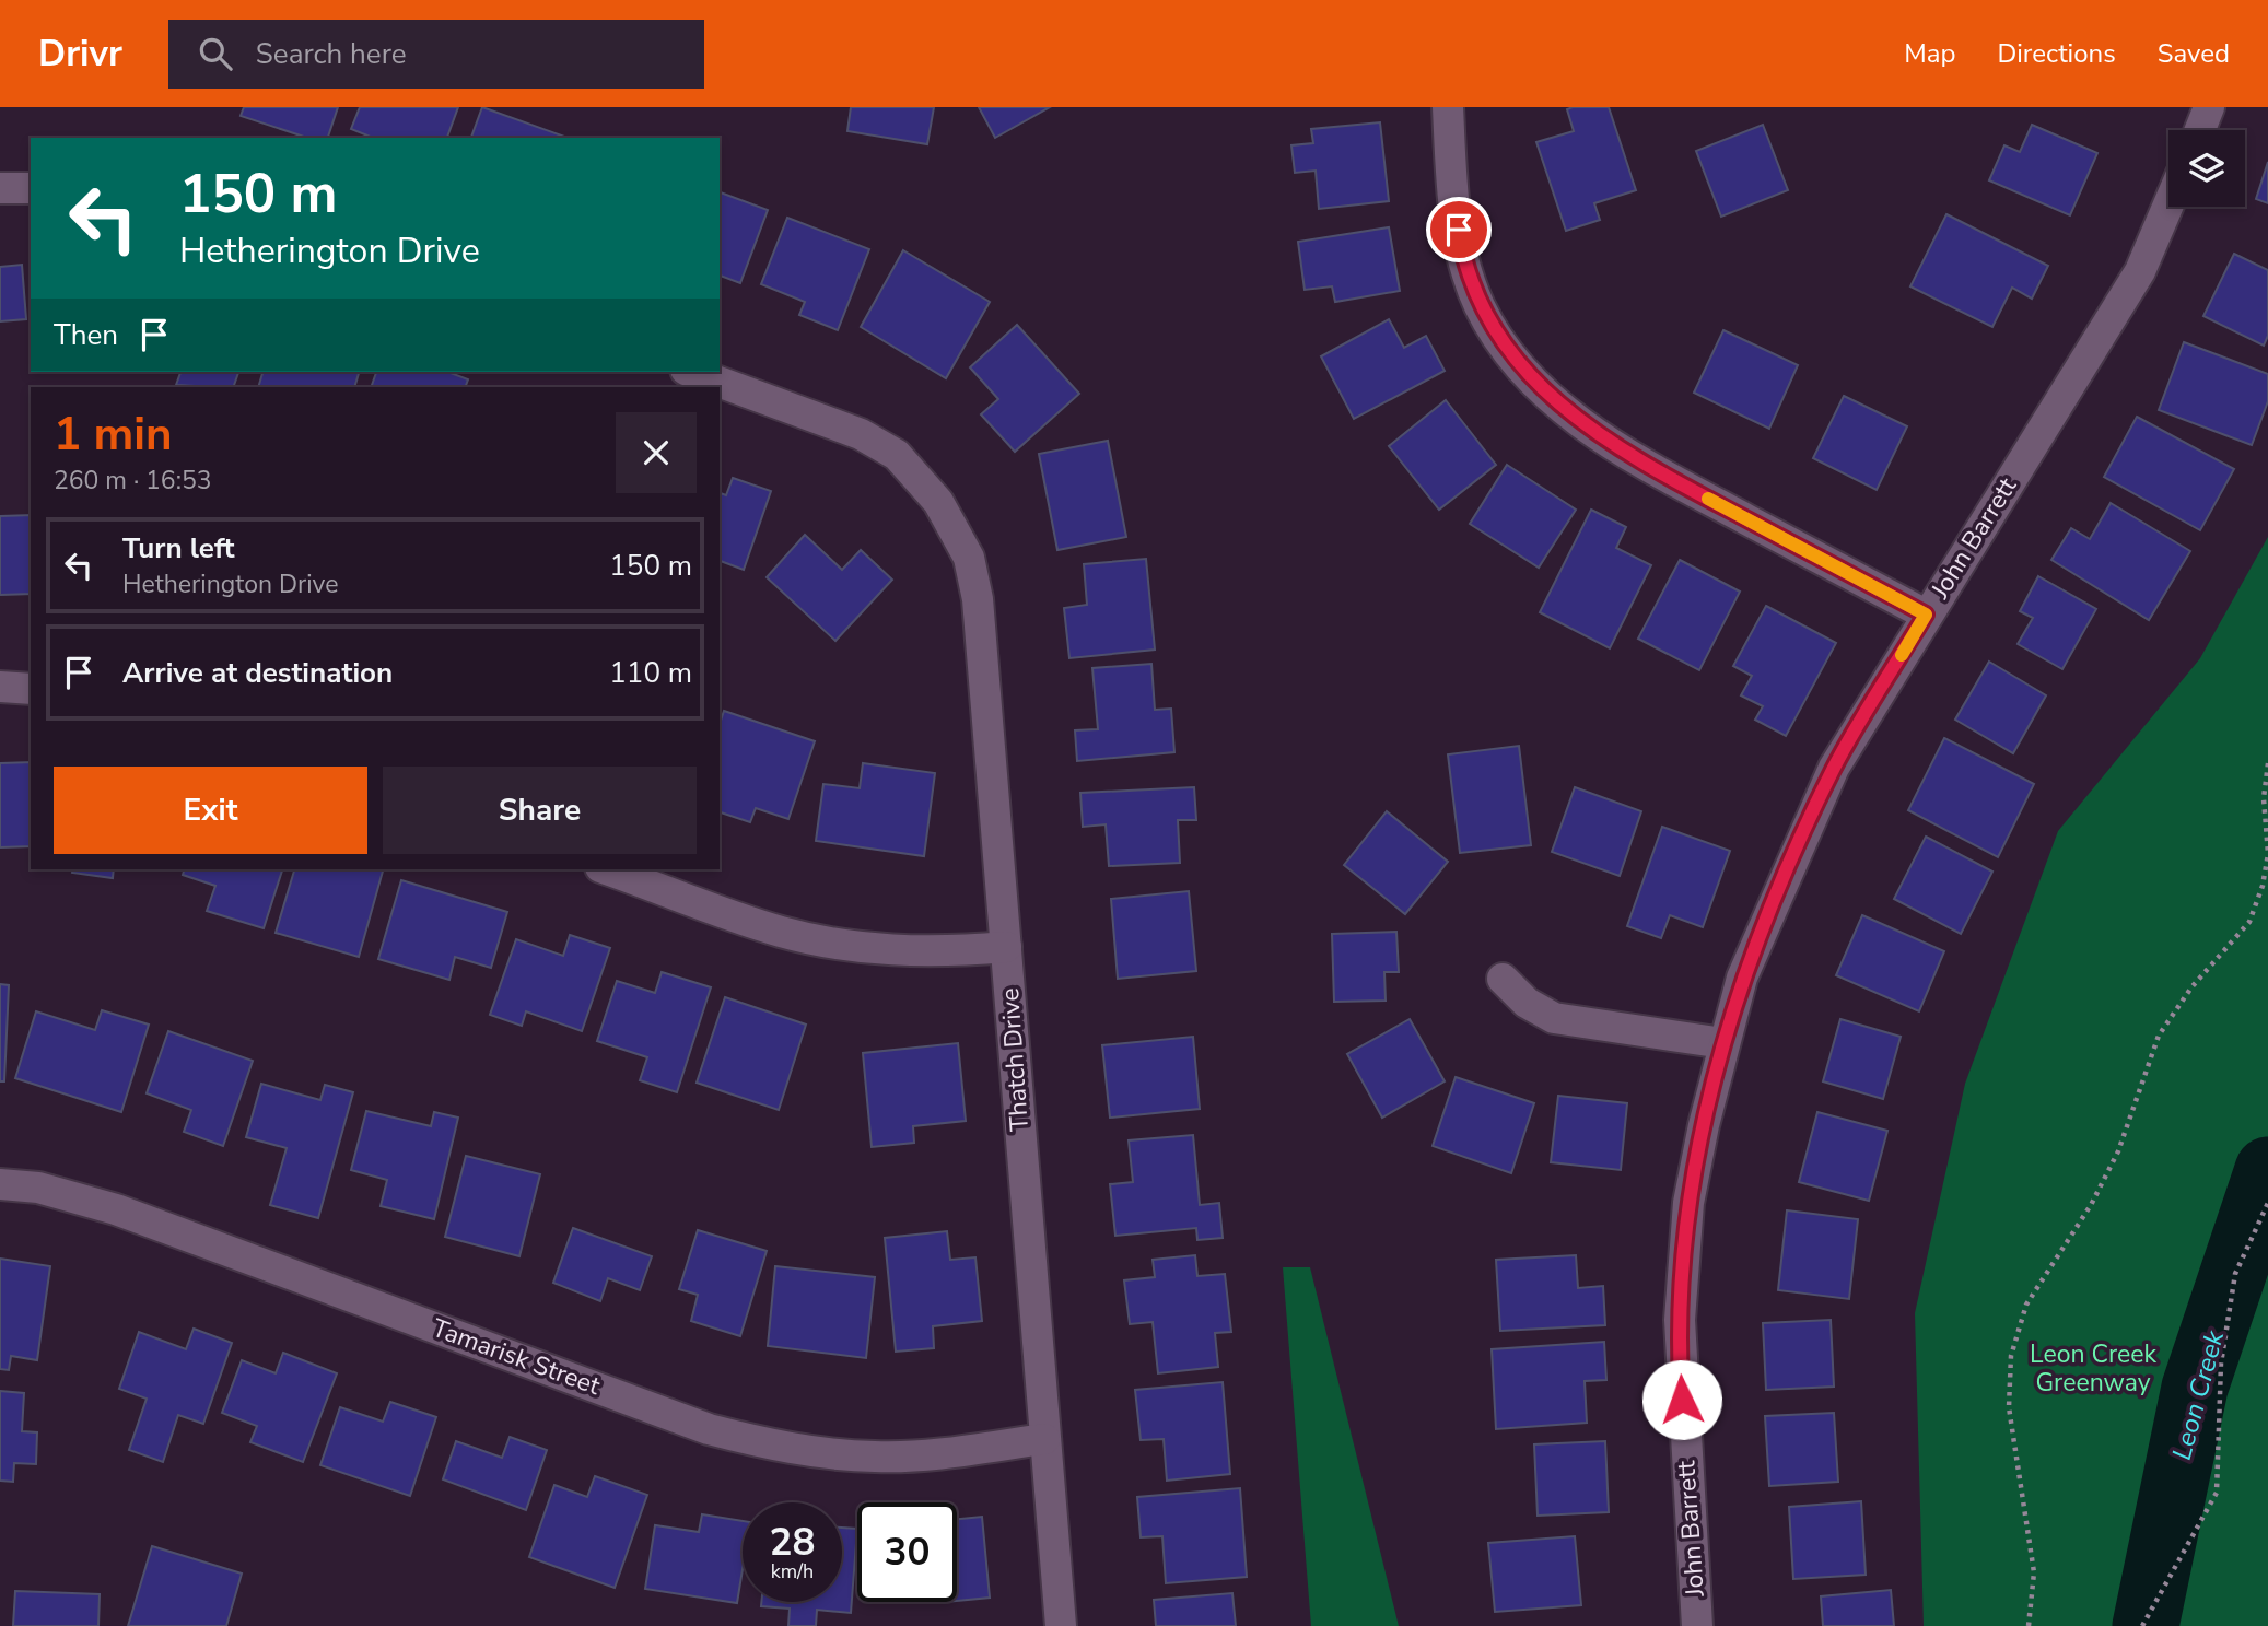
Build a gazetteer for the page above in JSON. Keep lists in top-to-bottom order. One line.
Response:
{"streets":{"street":["John Barrett","Thatch Drive","Tamarisk Street"]},"crossings":[["Thatch Drive","Tamarisk Street"]],"water":["Leon Creek"],"parks":["Leon Creek Greenway"],"page":{"header":"Drivr","search":"Search here","nav":["Map","Directions","Saved"],"turn":["150 m","Hetherington Drive"],"then":"Then","heading":["1 min","260 m · 16:53"],"list":[{"name":"Turn left","note":"Hetherington Drive","value":"150 m"},{"name":"Arrive at destination","value":"110 m"}],"buttons":["Exit","Share"],"speed":"28 km/h","limit":"30"}}
